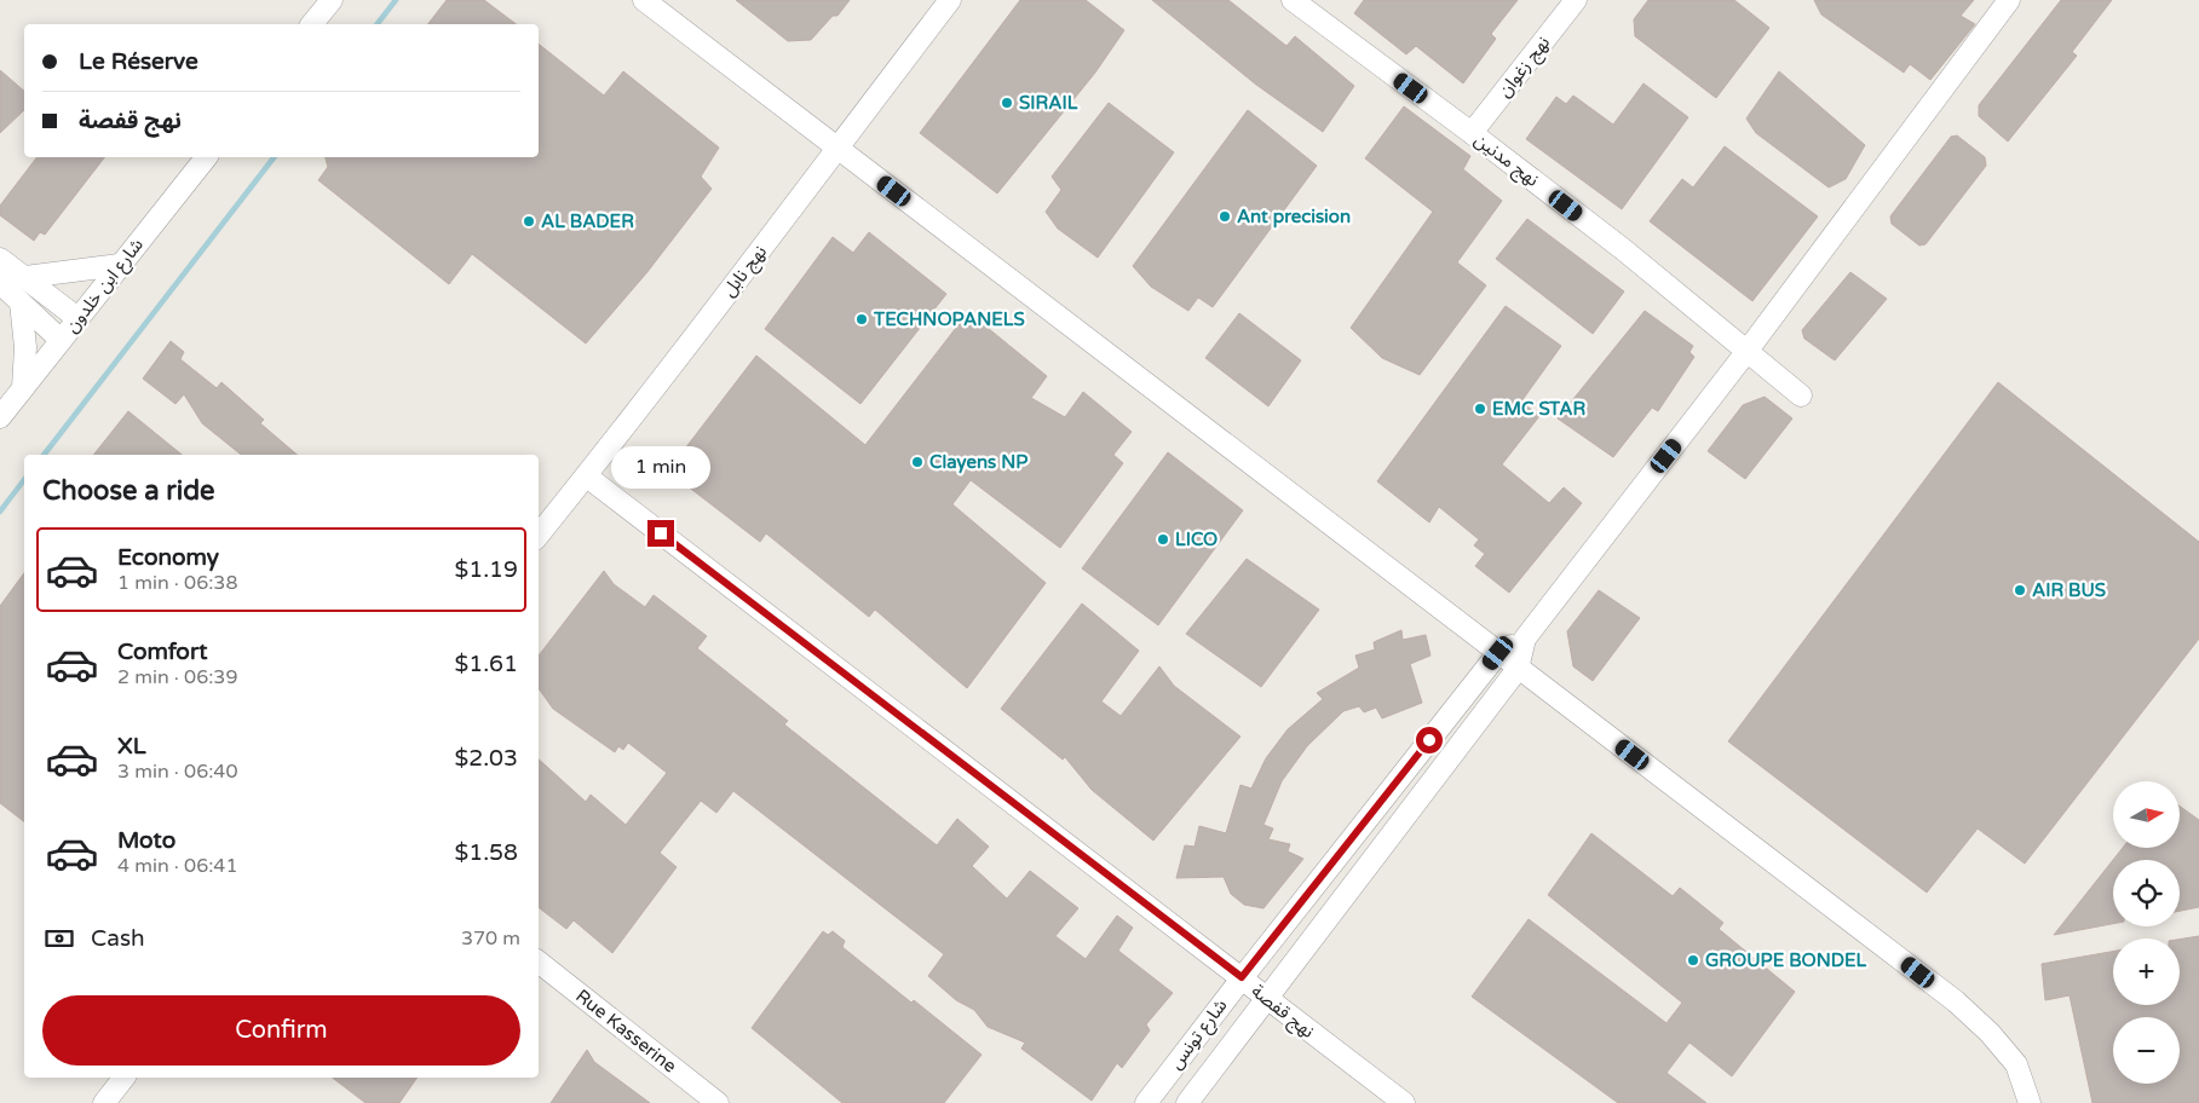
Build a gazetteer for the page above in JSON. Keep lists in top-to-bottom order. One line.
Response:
{"streets":{"street":["نهج زغوان","نهج مدنين","نهج نابل","شارع ابن خلدون","نهج قفصة","Rue Kasserine","شارع تونس"]},"crossings":[["نهج زغوان","نهج مدنين"],["نهج نابل","نهج قفصة"],["نهج قفصة","شارع تونس"]],"places":["SIRAIL","Ant precision","AL BADER","TECHNOPANELS","EMC STAR","Clayens NP","LICO","AIR BUS","GROUPE BONDEL"],"north":"right","page":{"banner":["Le Réserve","نهج قفصة"],"bubble":"1 min","heading":"Choose a ride","list":[{"name":"Economy","note":"1 min · 06:38","value":"$1.19"},{"name":"Comfort","note":"2 min · 06:39","value":"$1.61"},{"name":"XL","note":"3 min · 06:40","value":"$2.03"},{"name":"Moto","note":"4 min · 06:41","value":"$1.58"}],"map_buttons":["+","−"],"pay":["Cash","370 m"],"buttons":"Confirm"}}
